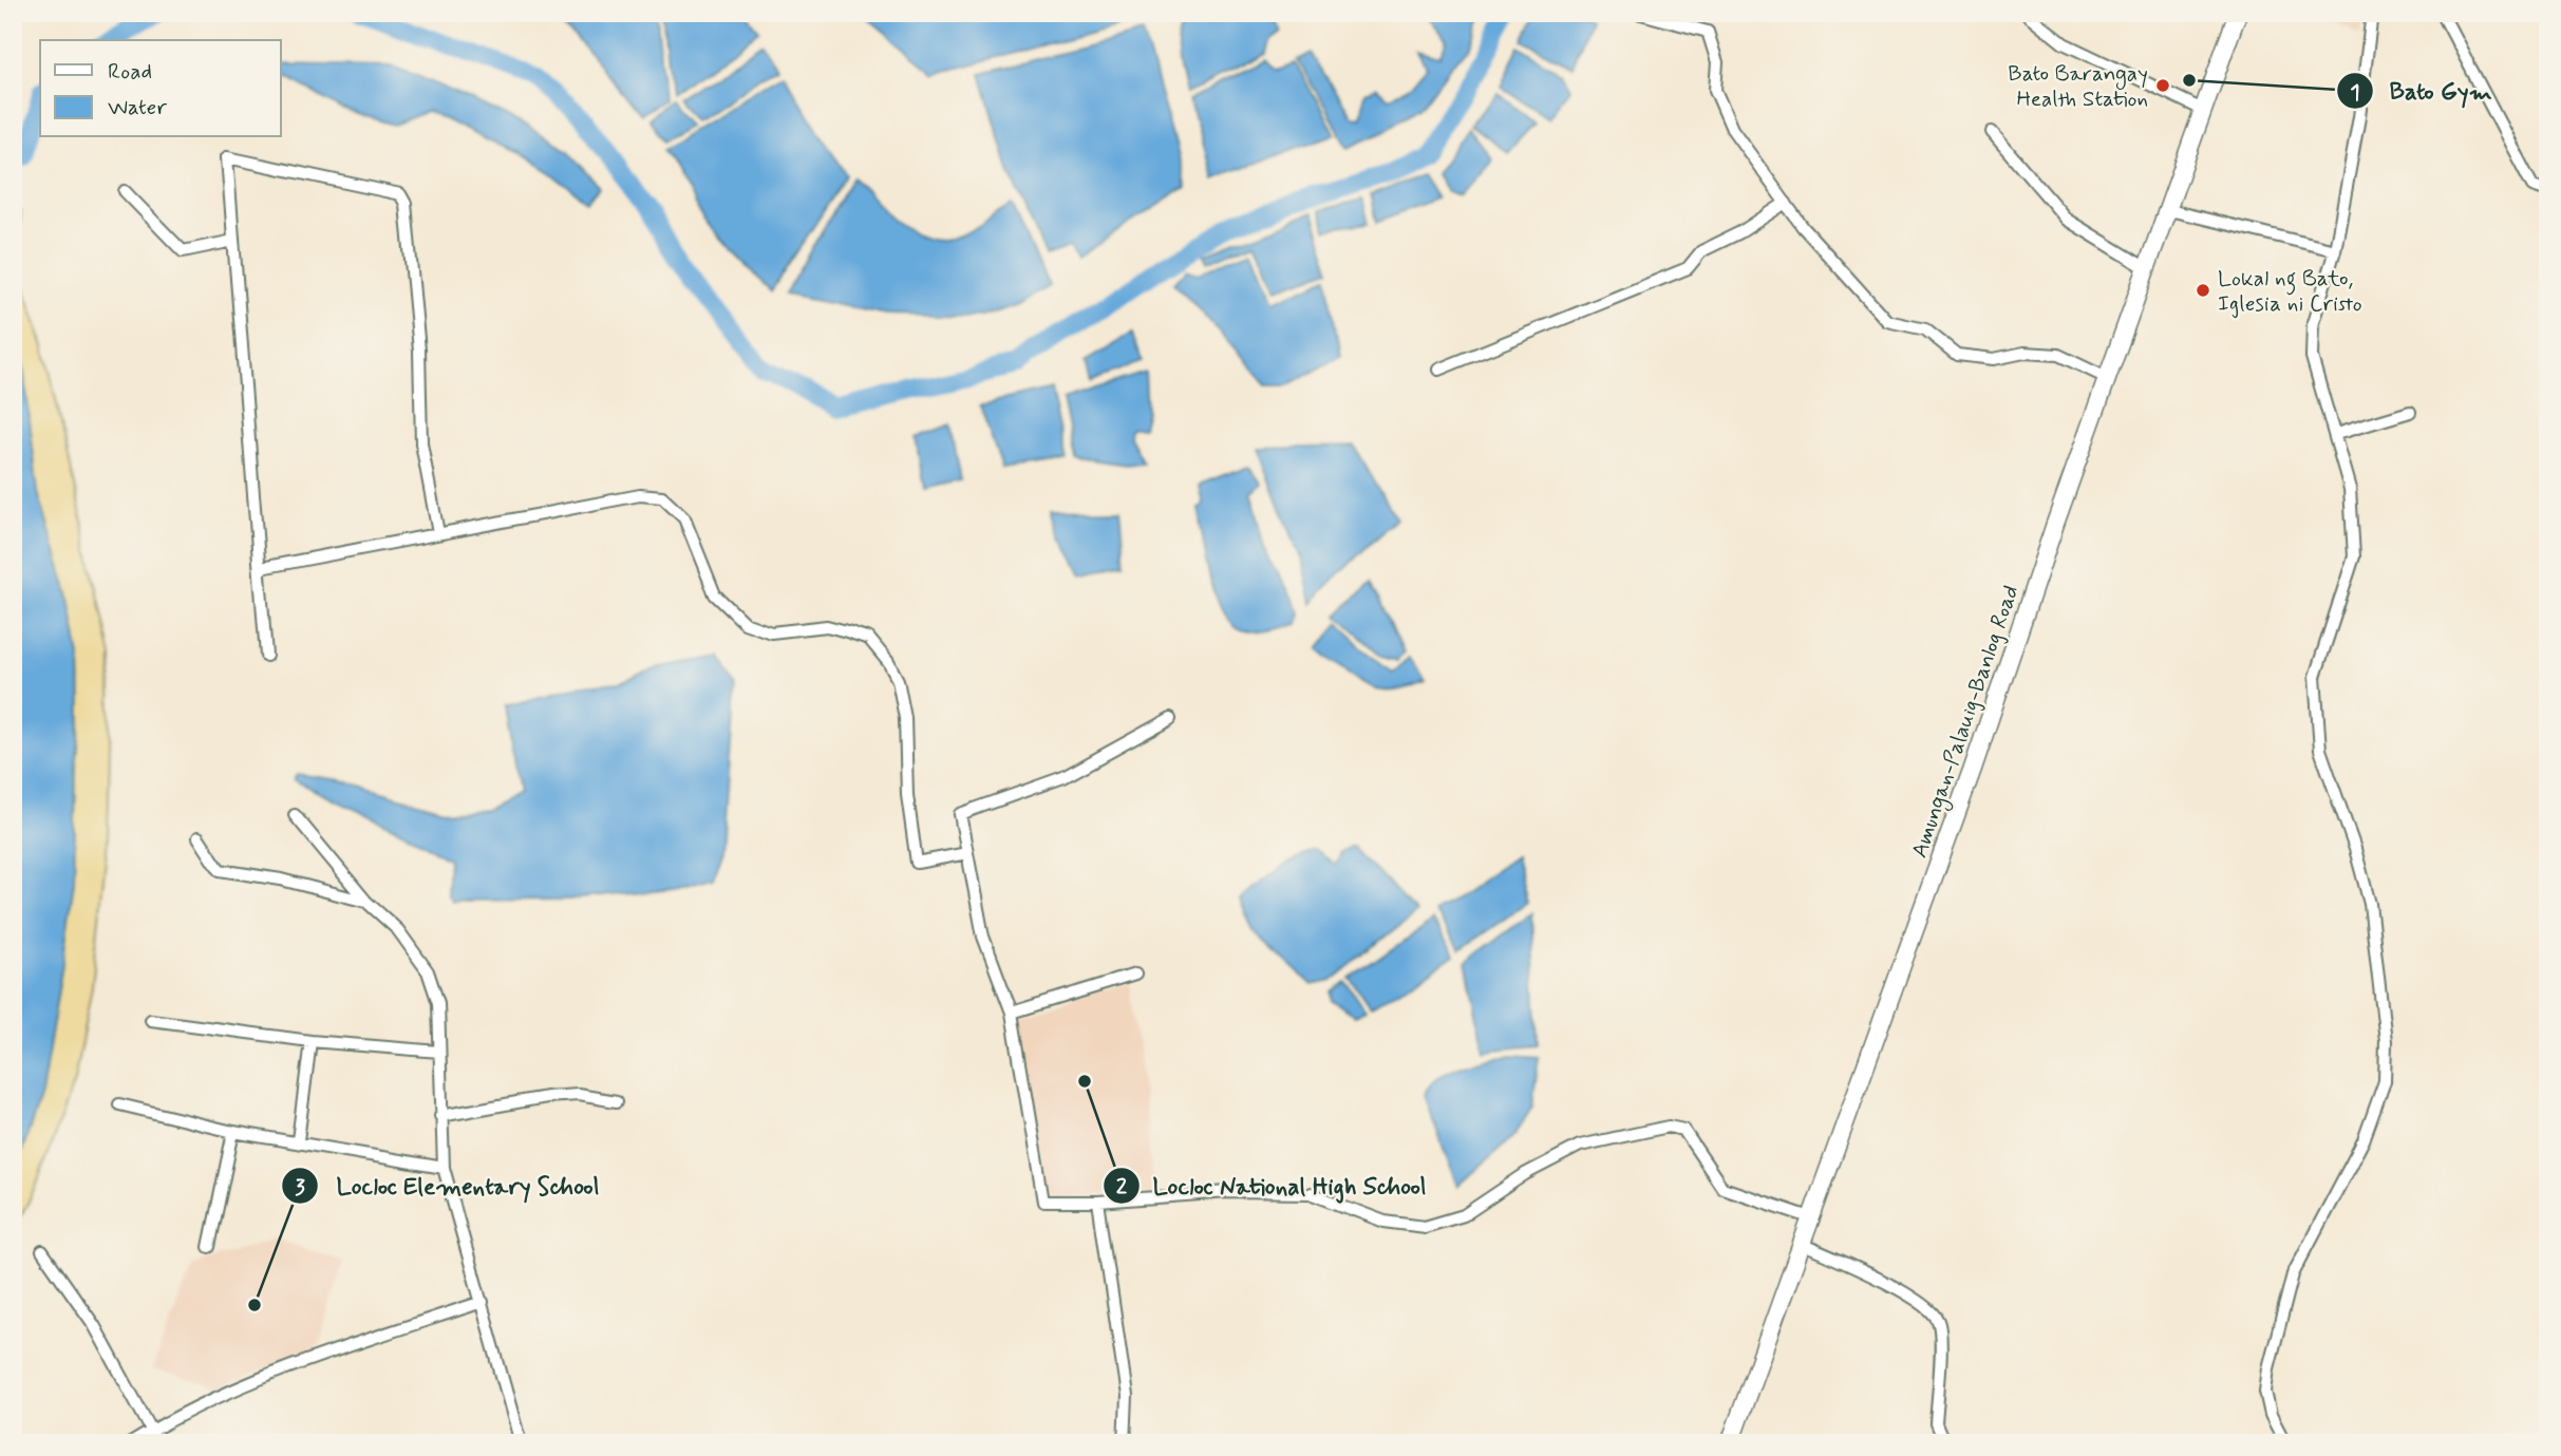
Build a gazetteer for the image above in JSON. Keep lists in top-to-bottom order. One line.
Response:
{"streets":{"main road":["Amungan-Palauig-Banlog Road"]},"places":["Bato Gym","Bato Barangay Health Station","Lokal ng Bato, Iglesia ni Cristo","Locloc National High School","Locloc Elementary School"],"legend":["Road","Water"]}
